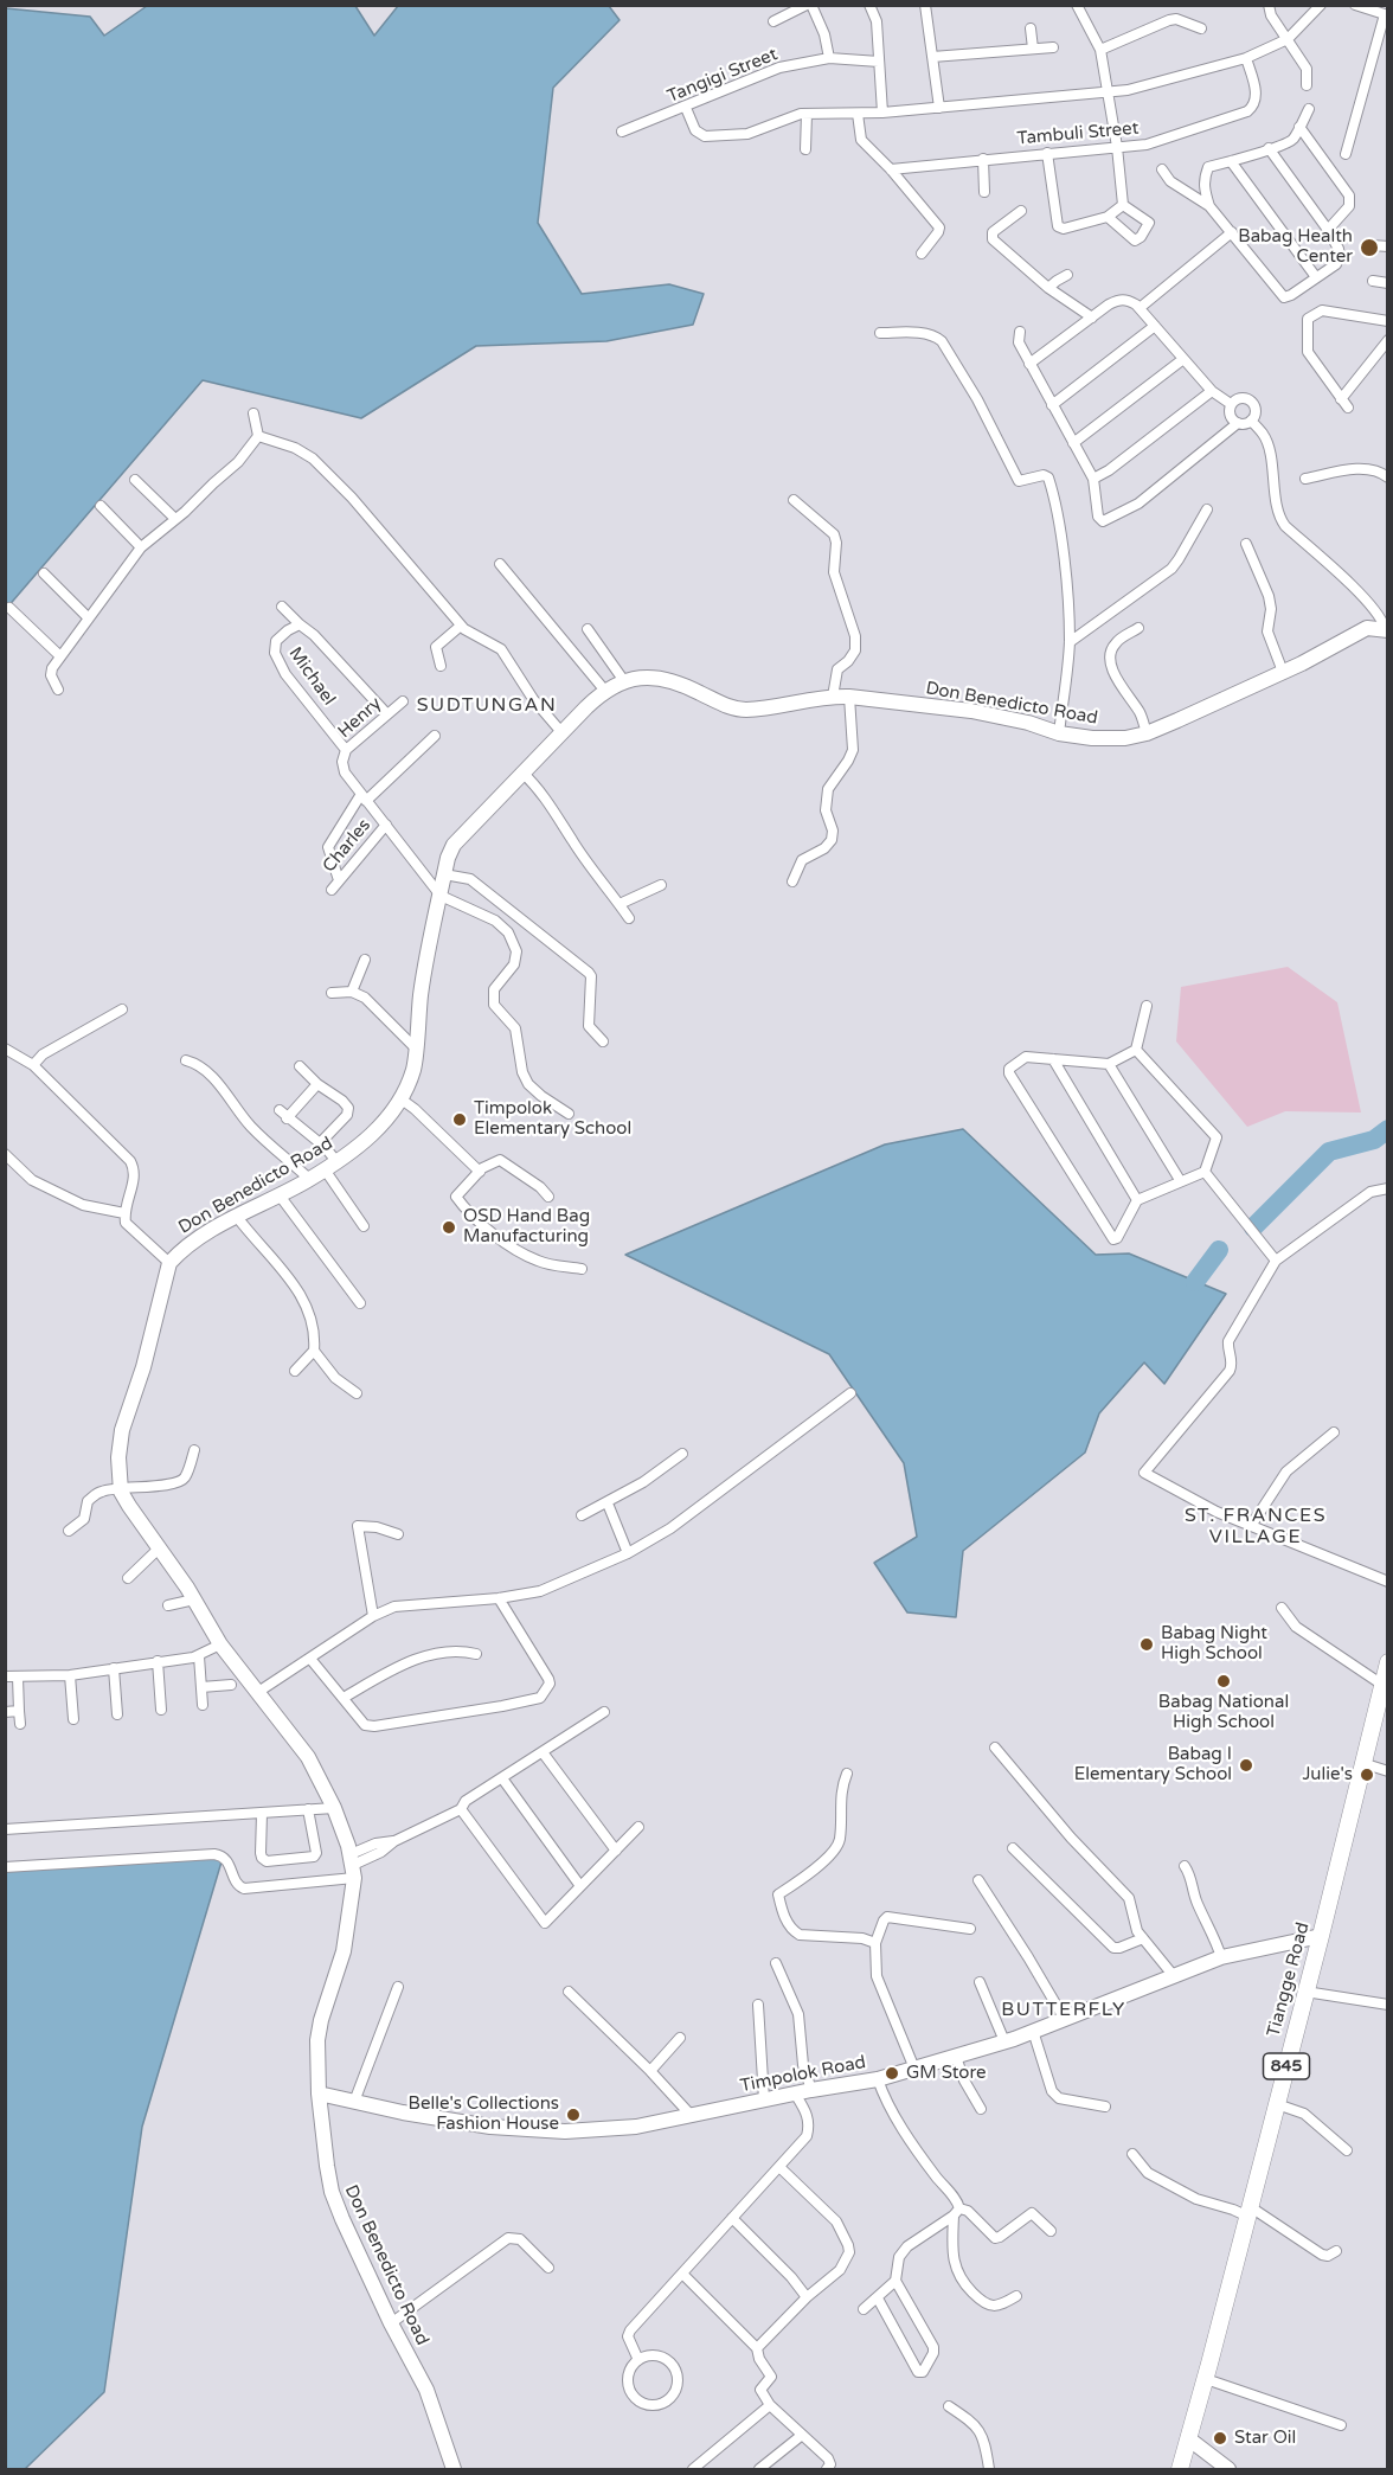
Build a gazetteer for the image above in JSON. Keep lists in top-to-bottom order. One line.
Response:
{"streets":{"main road":["Tiangge Road","845"],"street":["Tangigi Street","Tambuli Street","Michael","Don Benedicto Road","Henry","Charles","Timpolok Road"]},"crossings":[["Michael","Henry"],["Don Benedicto Road","Timpolok Road"],["Henry","Charles"],["Tiangge Road","Timpolok Road"]],"districts":["SUDTUNGAN","ST. FRANCES VILLAGE","BUTTERFLY"],"places":["Babag Health Center","Timpolok Elementary School","OSD Hand Bag Manufacturing","Babag Night High School","Babag National High School","Babag I Elementary School","Julie's","GM Store","Belle's Collections Fashion House","Star Oil"]}
